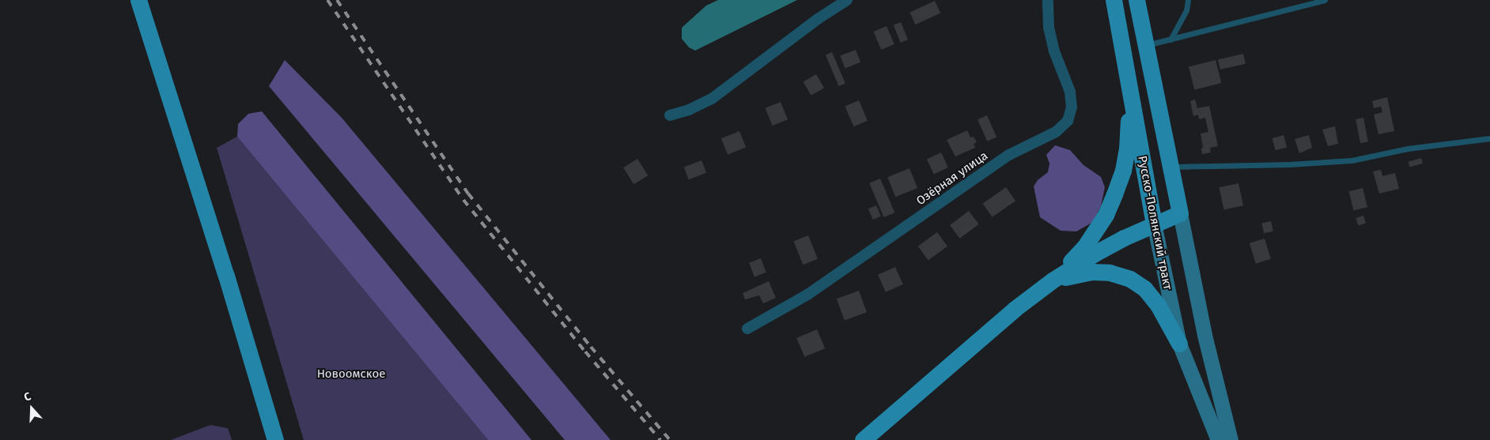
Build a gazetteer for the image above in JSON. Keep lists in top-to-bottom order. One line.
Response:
{"streets":{"main road":["Русско-Полянский тракт"],"street":["Озёрная улица"]},"parks":["Новоомское"],"north":"top"}
